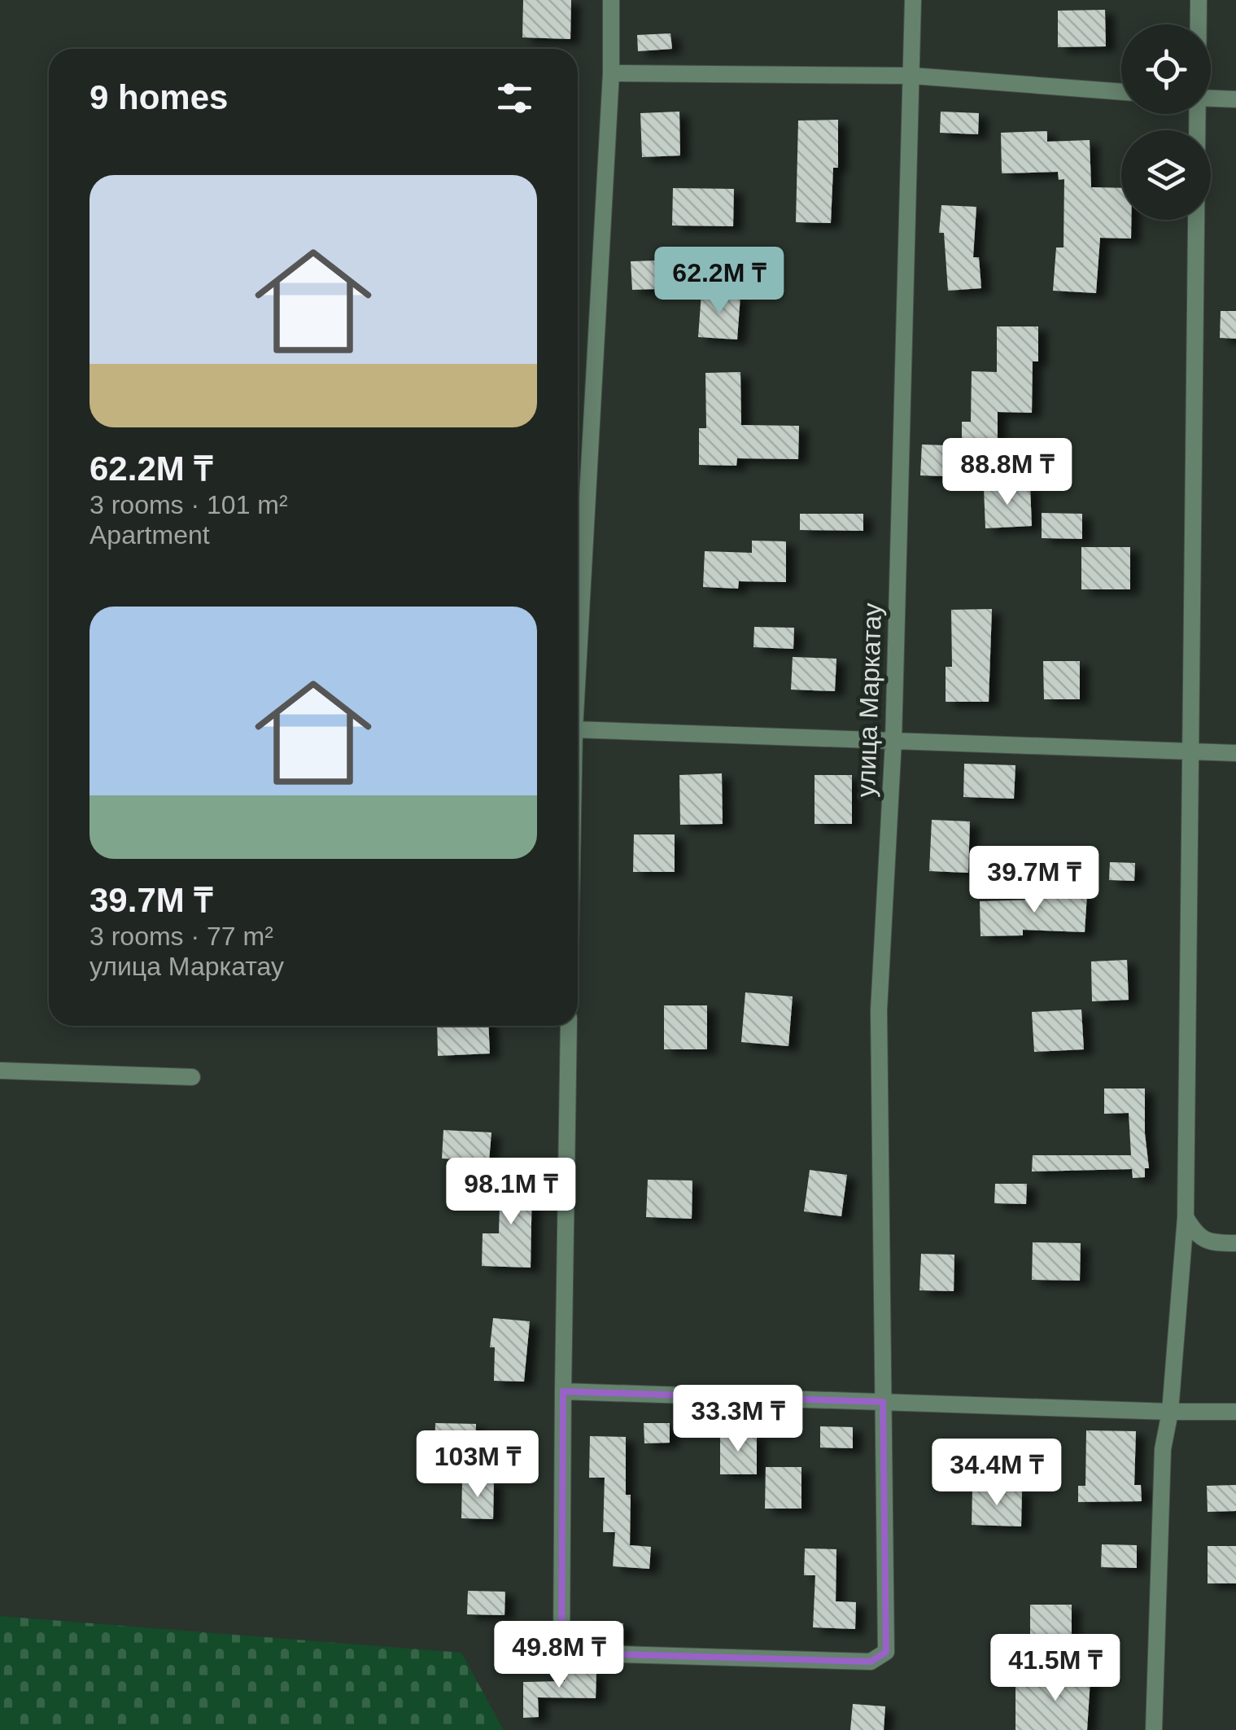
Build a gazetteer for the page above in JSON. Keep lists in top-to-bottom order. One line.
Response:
{"streets":{"street":["улица Маркатау"]},"page":{"heading":"9 homes","list":[{"name":"62.2M ₸","note":"3 rooms · 101 m² · Apartment"},{"name":"39.7M ₸","note":"3 rooms · 77 m² · улица Маркатау"}],"price":["62.2M ₸","88.8M ₸","39.7M ₸","98.1M ₸","33.3M ₸","103M ₸","34.4M ₸","49.8M ₸","41.5M ₸"]}}
